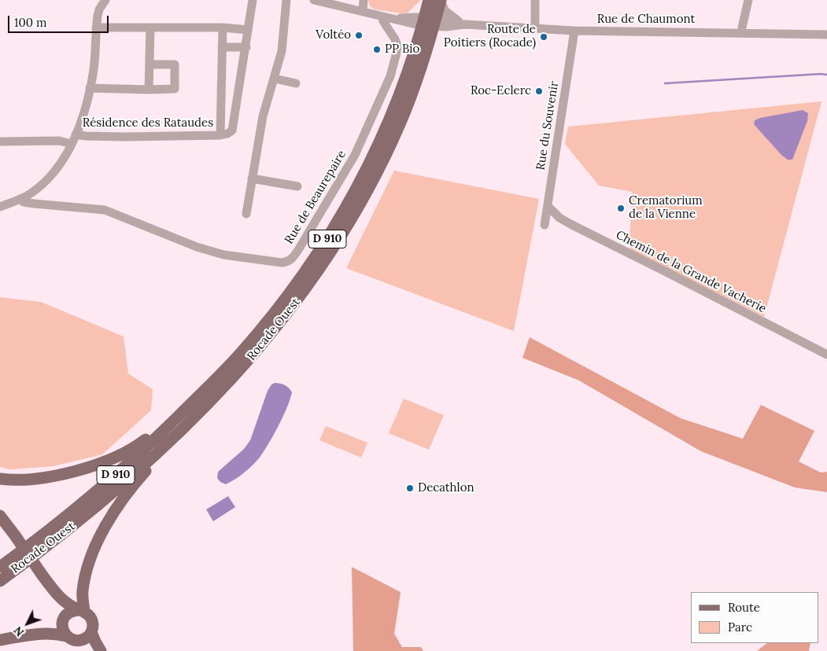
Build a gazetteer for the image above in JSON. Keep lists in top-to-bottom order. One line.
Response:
{"streets":{"main road":["D 910","Rocade Ouest"],"street":["Rue de Chaumont","Résidence des Rataudes","Rue du Souvenir","Rue de Beaurepaire","Chemin de la Grande Vacherie"]},"crossings":[["Rue de Chaumont","Rue du Souvenir"],["Rue de Chaumont","Rue de Beaurepaire"],["Rue de Chaumont","Rocade Ouest"],["Rue du Souvenir","Chemin de la Grande Vacherie"]],"places":["Voltéo","Route de Poitiers (Rocade)","PP Bio","Roc-Eclerc","Crematorium de la Vienne","Decathlon"],"legend":["Route","Parc"],"scale_bar":"100 m","north":"bottom left"}
